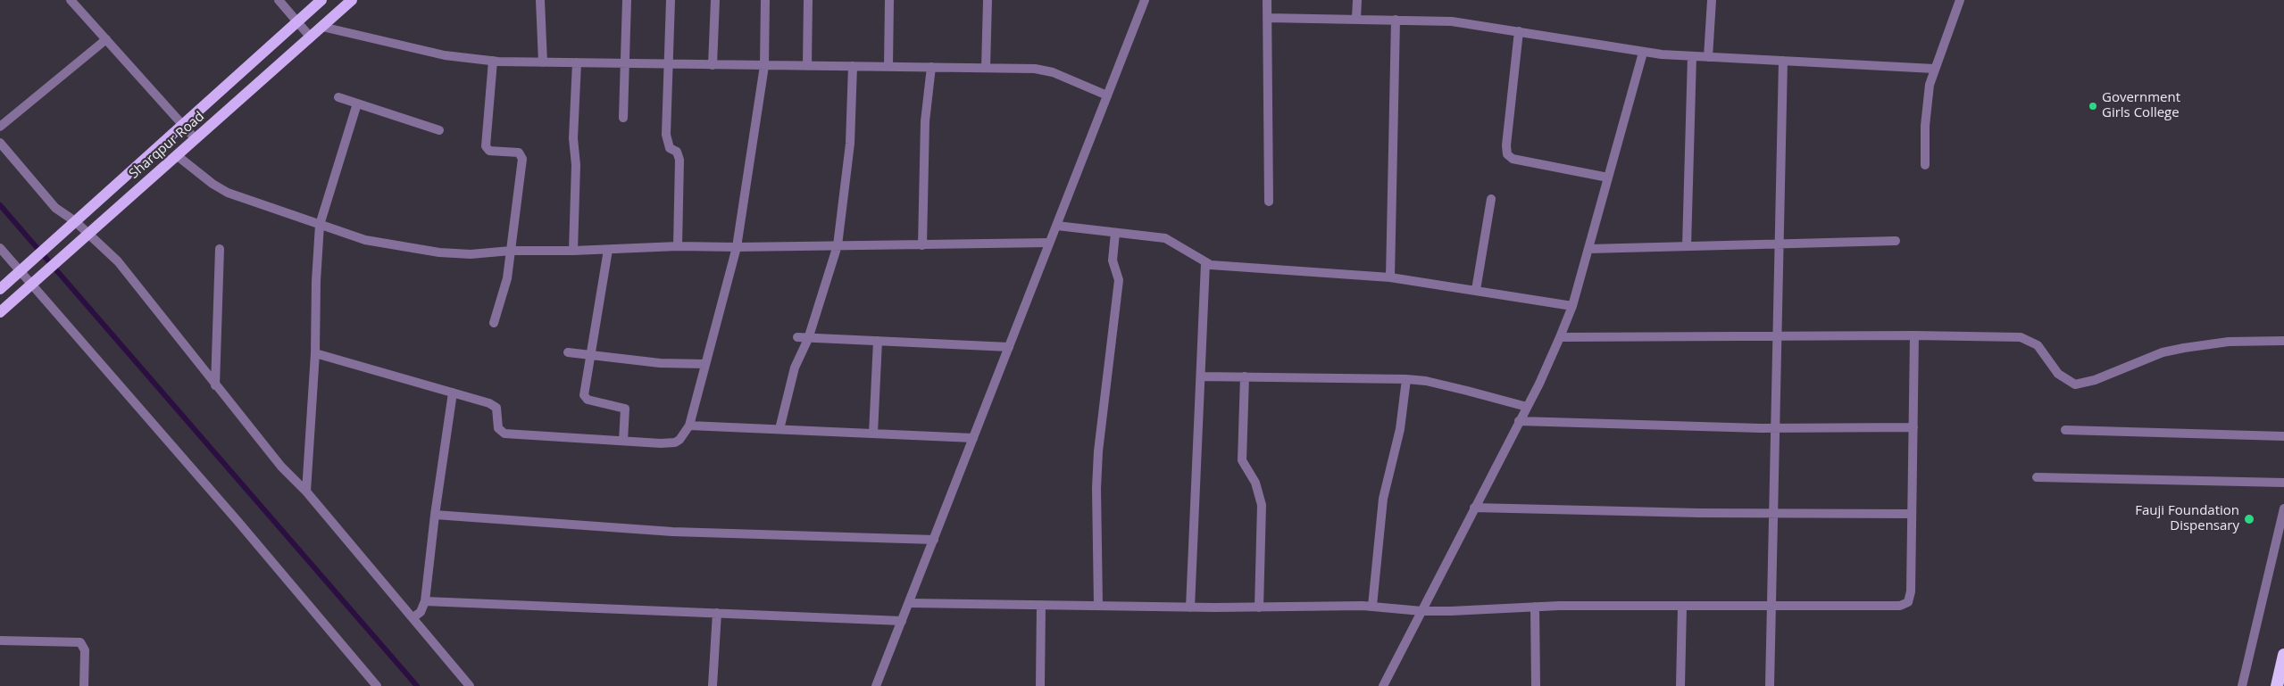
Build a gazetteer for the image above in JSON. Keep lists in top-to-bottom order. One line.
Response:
{"streets":{"main road":["Sharqpur Road"]},"places":["Government Girls College","Fauji Foundation Dispensary"]}
